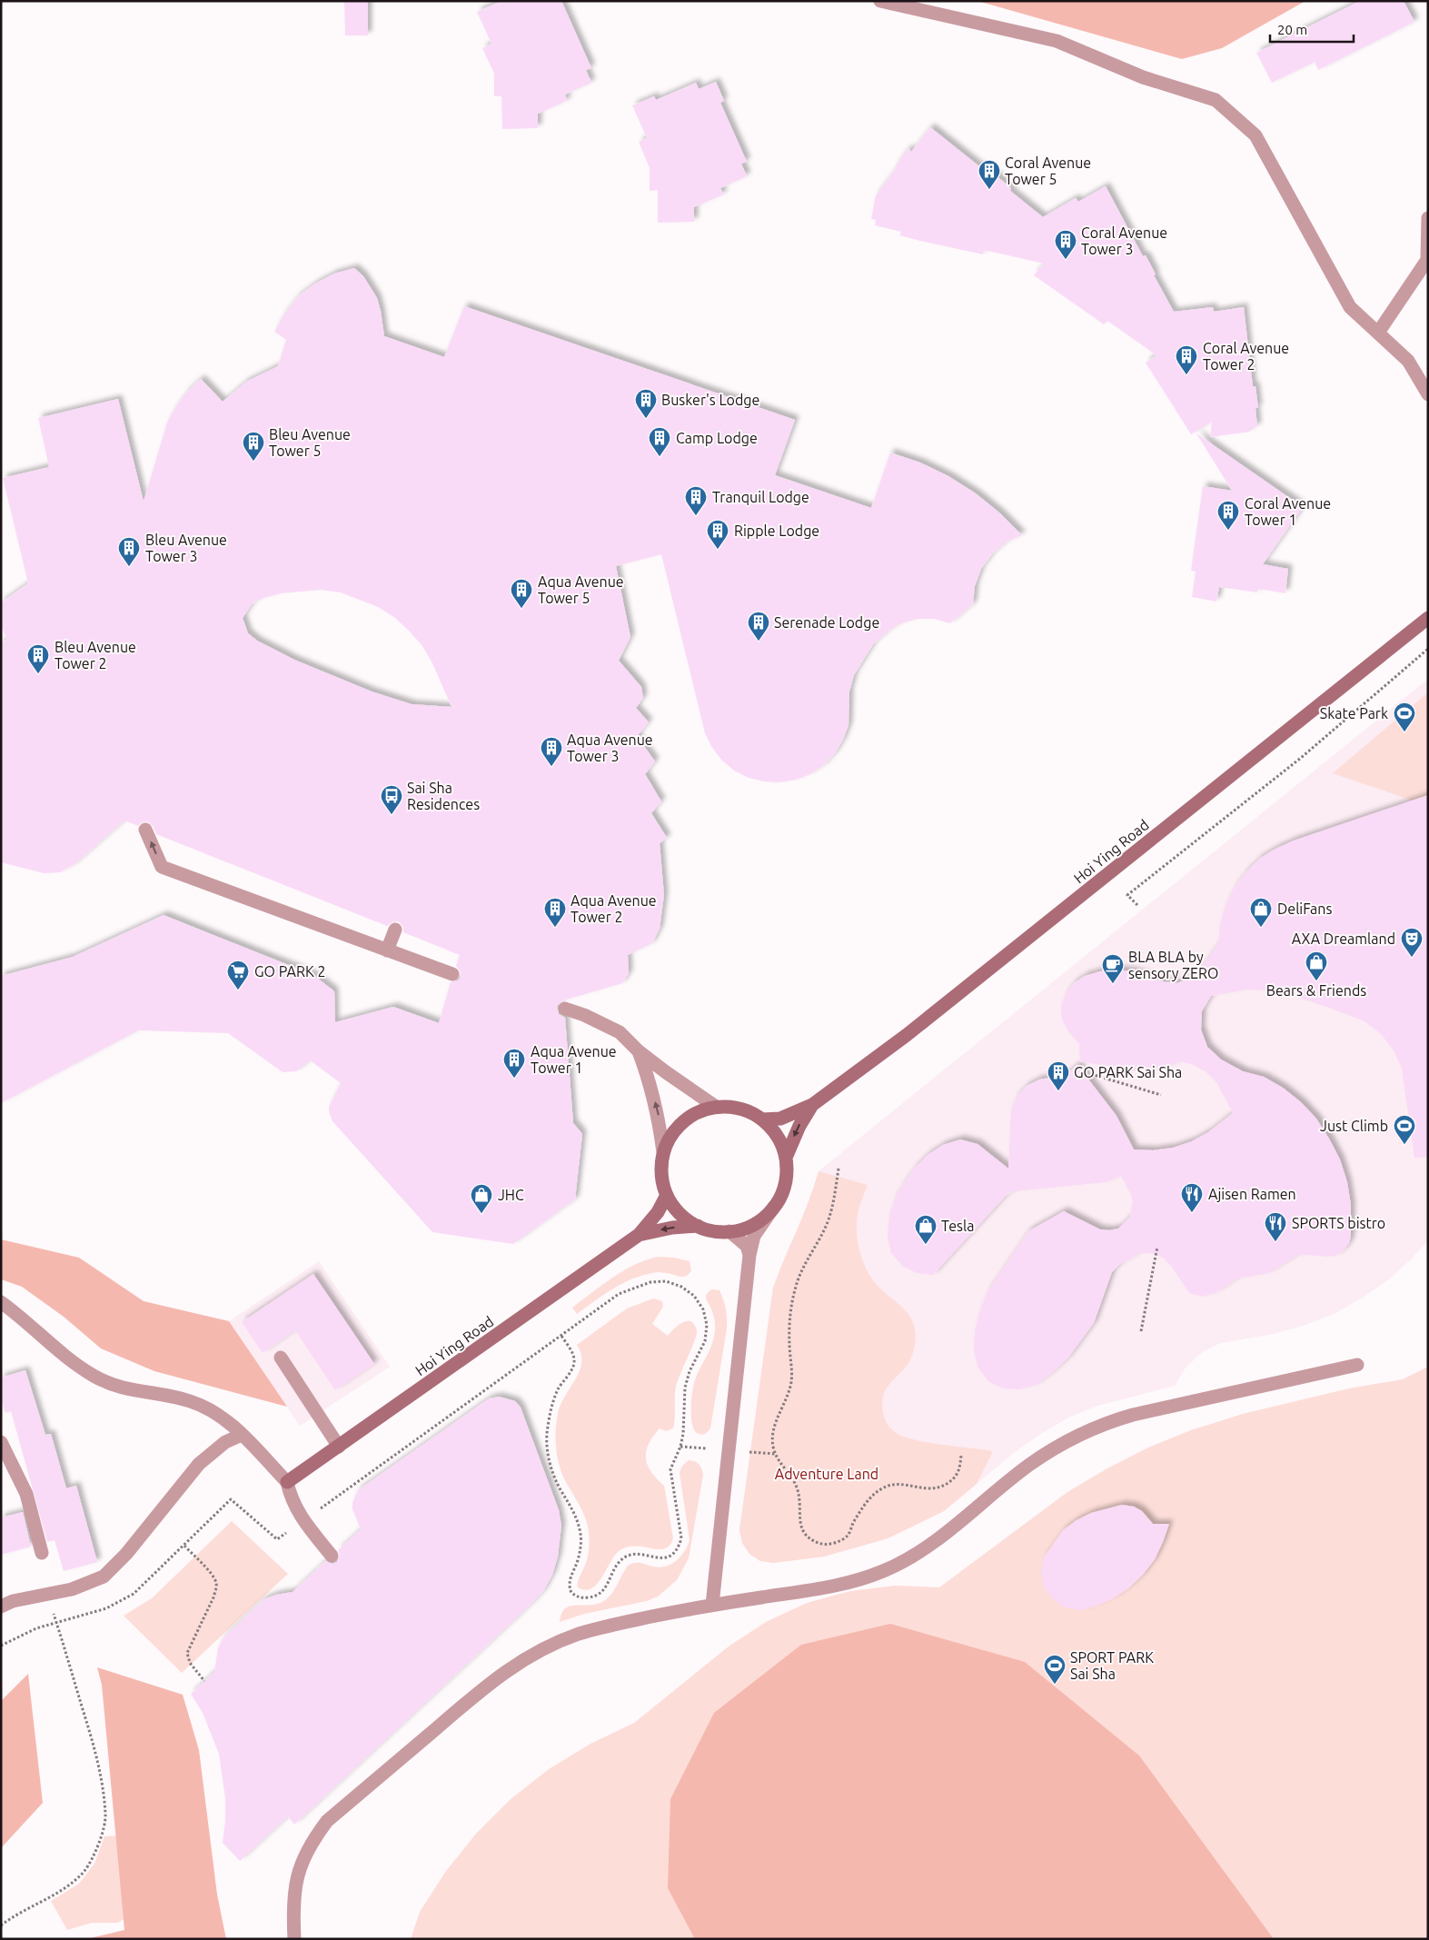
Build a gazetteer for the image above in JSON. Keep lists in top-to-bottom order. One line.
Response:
{"streets":{"street":["Hoi Ying Road"]},"parks":["Adventure Land"],"places":{"building":["Coral Avenue Tower 5","Coral Avenue Tower 3","Coral Avenue Tower 2","Busker's Lodge","Camp Lodge","Bleu Avenue Tower 5","Tranquil Lodge","Coral Avenue Tower 1","Ripple Lodge","Bleu Avenue Tower 3","Aqua Avenue Tower 5","Serenade Lodge","Bleu Avenue Tower 2","Aqua Avenue Tower 3","Aqua Avenue Tower 2","Aqua Avenue Tower 1","GO PARK Sai Sha"],"sports":["Skate Park","Just Climb","SPORT PARK Sai Sha"],"bus stop":["Sai Sha Residences"],"shop":["DeliFans","Bears & Friends","JHC","Tesla"],"theatre":["AXA Dreamland"],"cafe":["BLA BLA by sensory ZERO"],"supermarket":["GO PARK 2"],"restaurant":["Ajisen Ramen","SPORTS bistro"]},"scale_bar":"20 m"}
